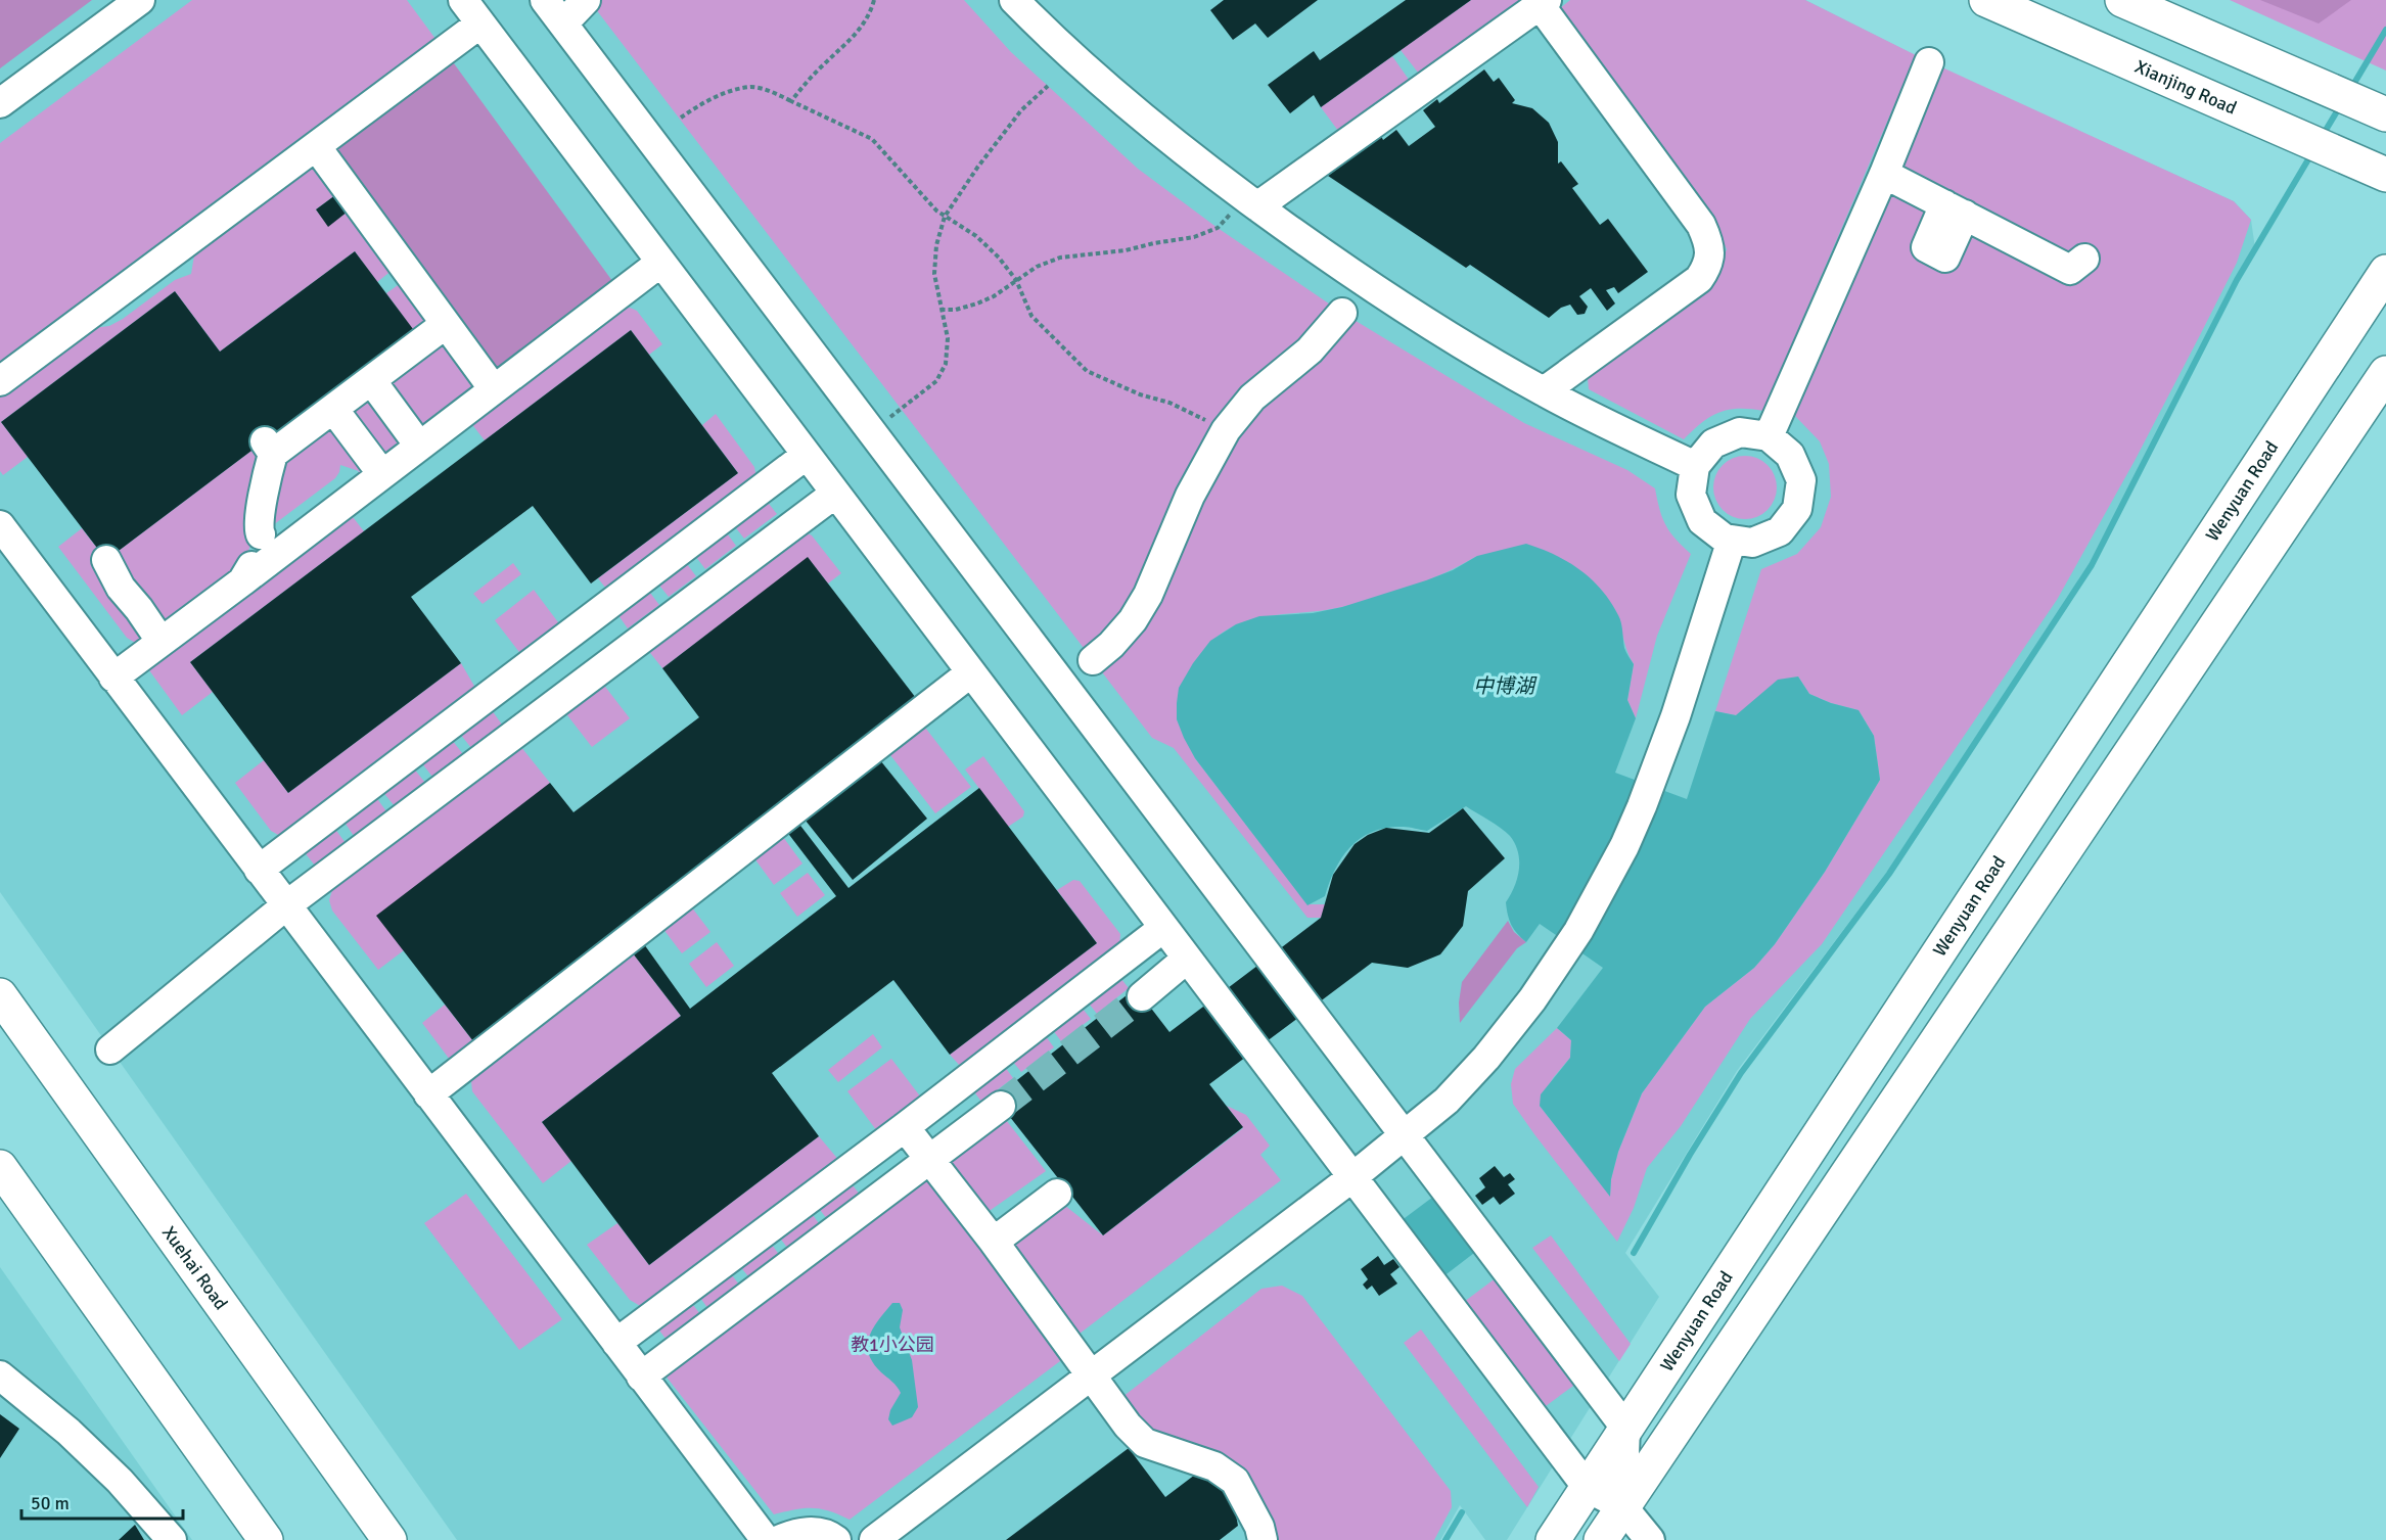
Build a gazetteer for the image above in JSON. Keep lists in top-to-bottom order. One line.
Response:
{"streets":{"main road":["Xianjing Road","Wenyuan Road","Xuehai Road"]},"water":["中博湖"],"parks":["教1小公园"],"scale_bar":"50 m"}
